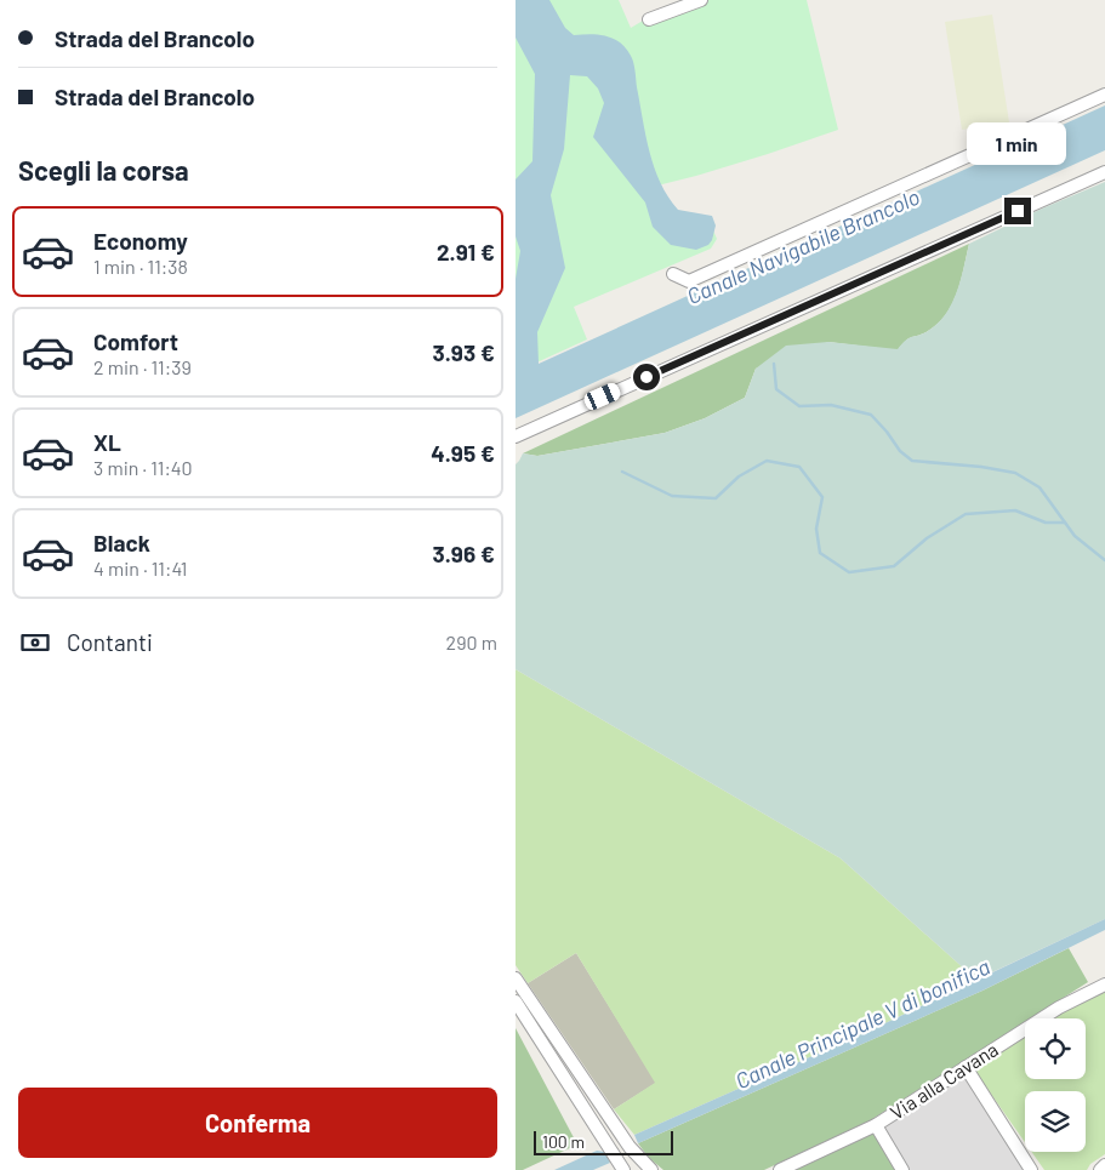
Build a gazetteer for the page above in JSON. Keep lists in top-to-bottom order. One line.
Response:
{"streets":{"street":["Via alla Cavana"]},"water":["Canale Navigabile Brancolo","Canale Principale V di bonifica"],"scale_bar":"100 m","page":{"banner":["Strada del Brancolo","Strada del Brancolo"],"bubble":"1 min","heading":"Scegli la corsa","list":[{"name":"Economy","note":"1 min · 11:38","value":"2.91 €"},{"name":"Comfort","note":"2 min · 11:39","value":"3.93 €"},{"name":"XL","note":"3 min · 11:40","value":"4.95 €"},{"name":"Black","note":"4 min · 11:41","value":"3.96 €"}],"pay":["Contanti","290 m"],"buttons":"Conferma","scale":"100 m"}}
